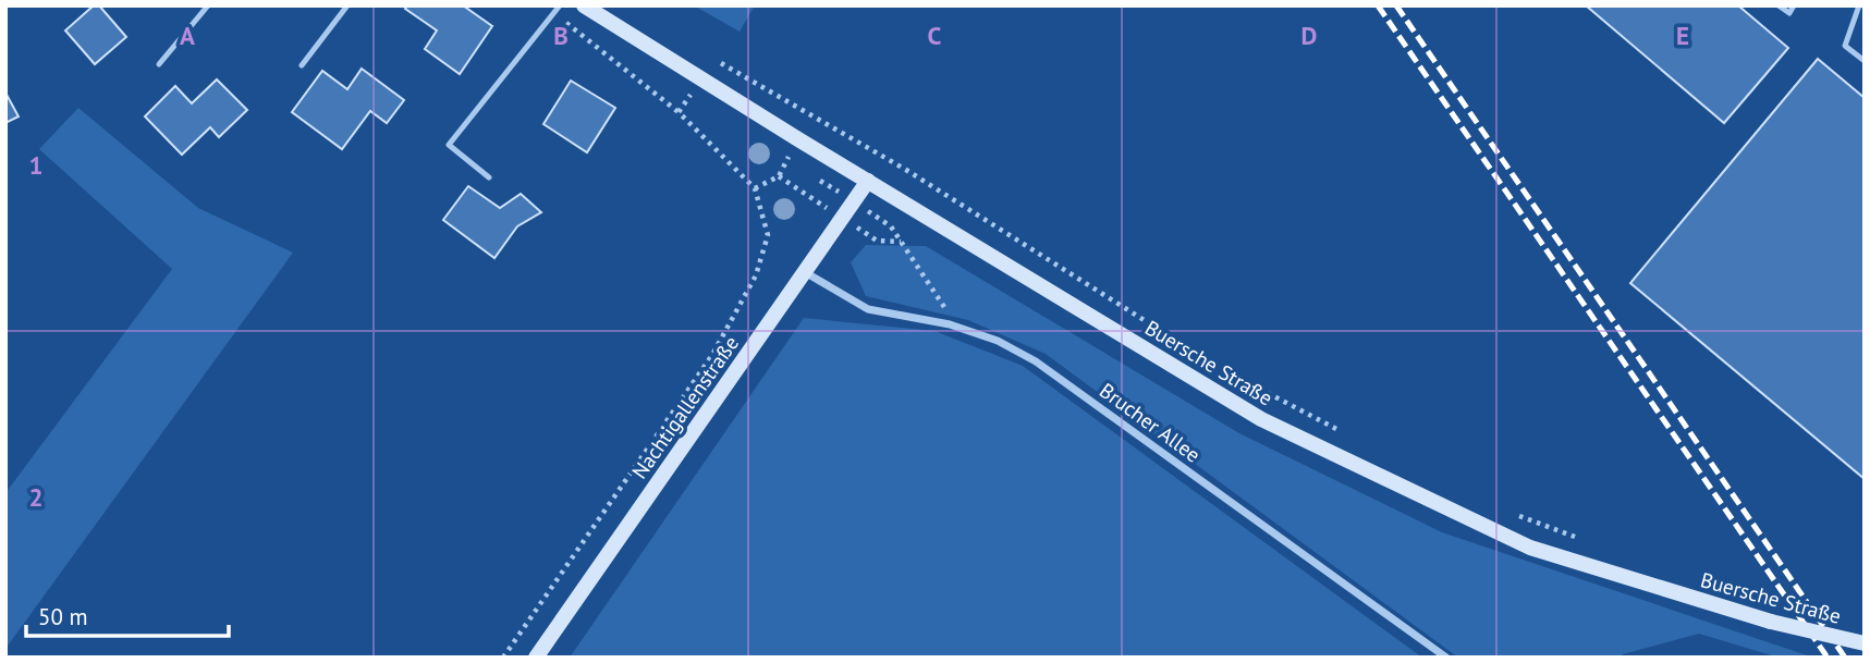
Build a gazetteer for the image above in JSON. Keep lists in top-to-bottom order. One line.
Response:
{"streets":{"main road":["Buersche Straße","Nachtigallenstraße"],"street":["Brucher Allee"]},"crossings":[["Buersche Straße","Nachtigallenstraße"],["Nachtigallenstraße","Brucher Allee"]],"scale_bar":"50 m","grid":{"columns":["A","B","C","D","E"],"rows":["1","2"]}}
